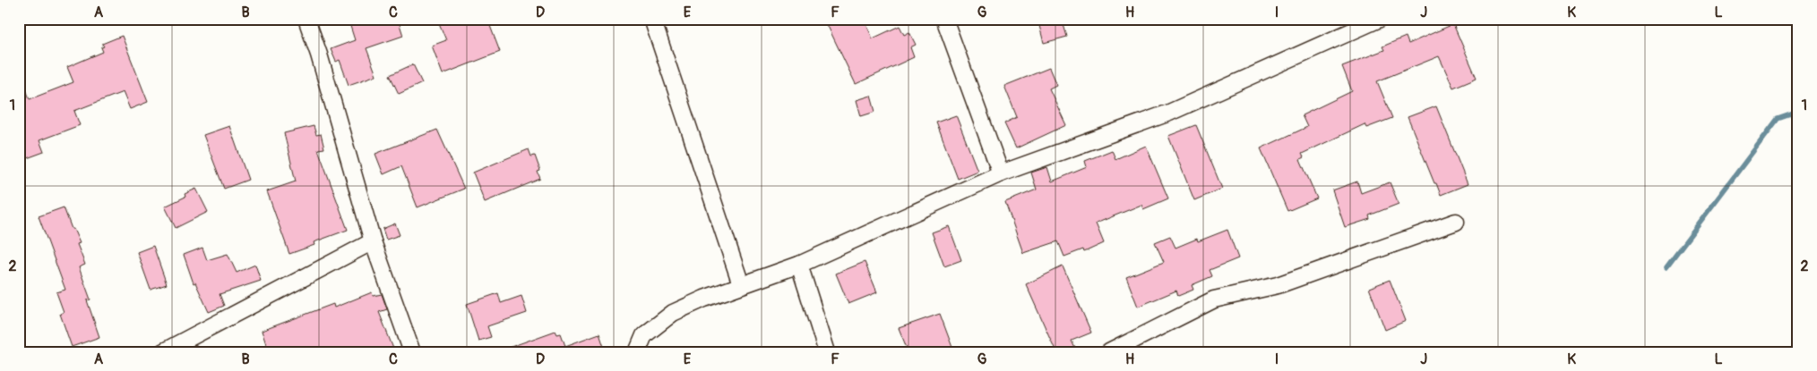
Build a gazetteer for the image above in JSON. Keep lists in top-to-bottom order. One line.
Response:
{"grid":{"columns":["A","B","C","D","E","F","G","H","I","J","K","L"],"rows":["1","2"]}}
